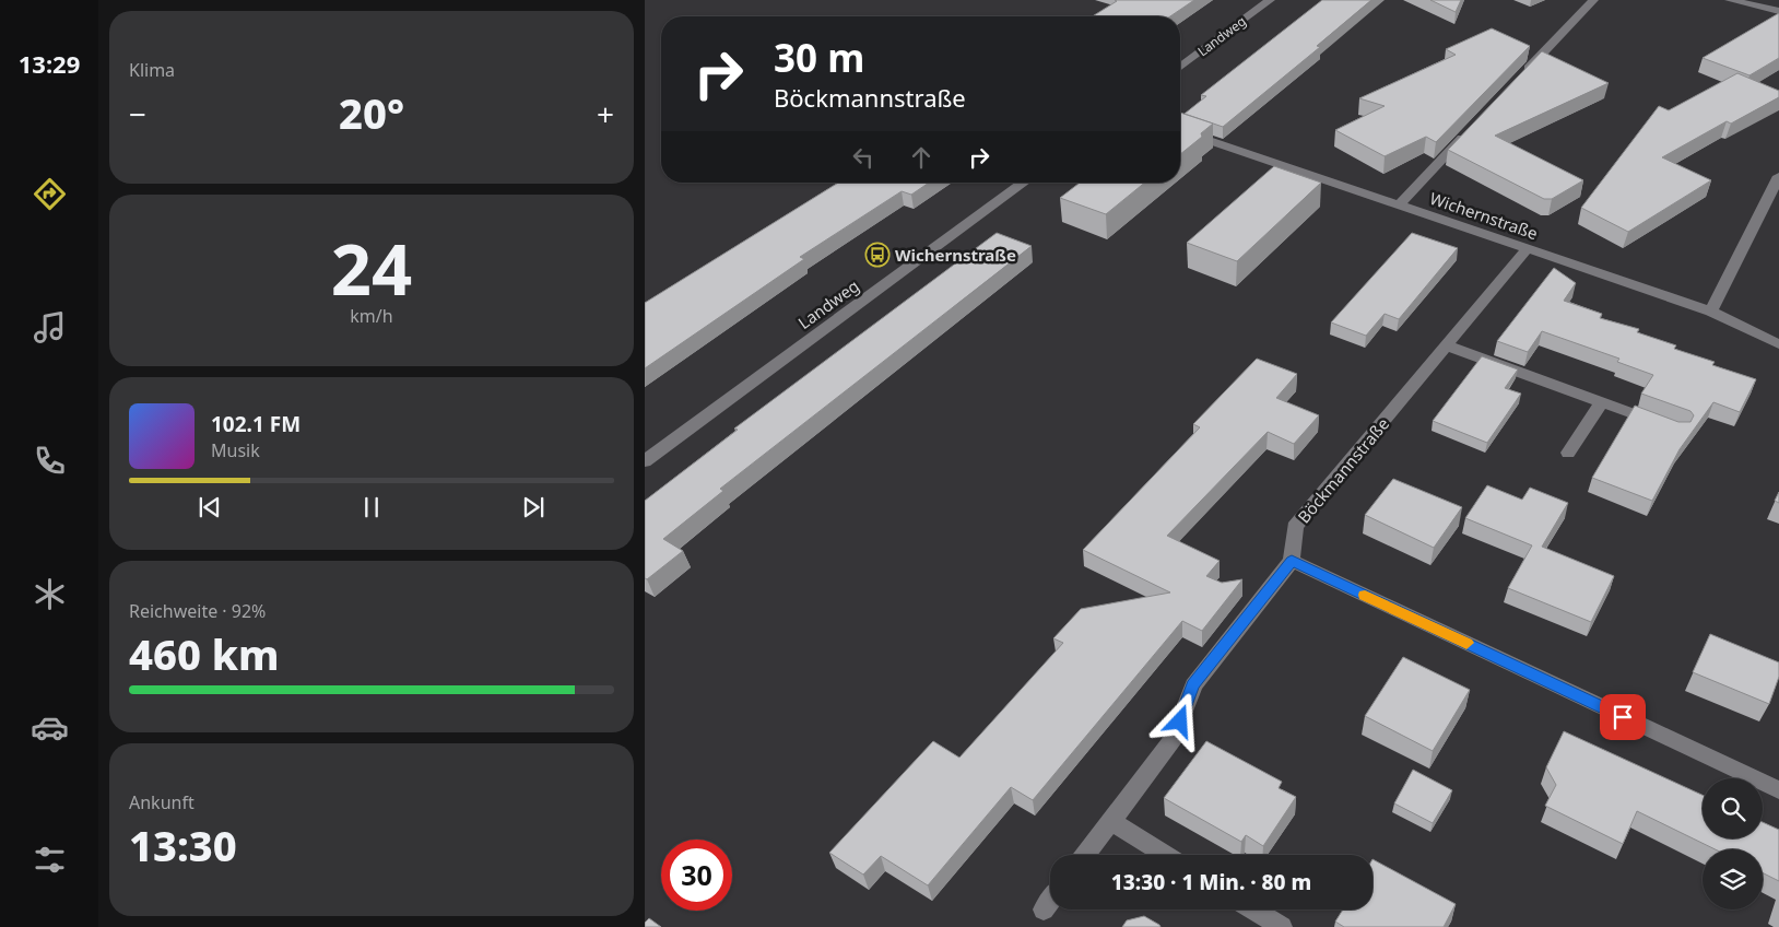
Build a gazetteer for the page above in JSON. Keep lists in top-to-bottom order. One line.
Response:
{"streets":{"street":["Landweg","Wichernstraße","Böckmannstraße"]},"crossings":[["Wichernstraße","Böckmannstraße"]],"places":{"bus stop":["Wichernstraße"]},"page":{"tabs":"13:29","tile":["Klima",["24","km/h"],["Reichweite · 92%","460 km"],["Ankunft","13:30"]],"turn":["30 m","Böckmannstraße"],"heat":["−","20°","+"],"song":["102.1 FM","Musik"],"limit":"30","trip":"13:30 · 1 Min. · 80 m"}}
